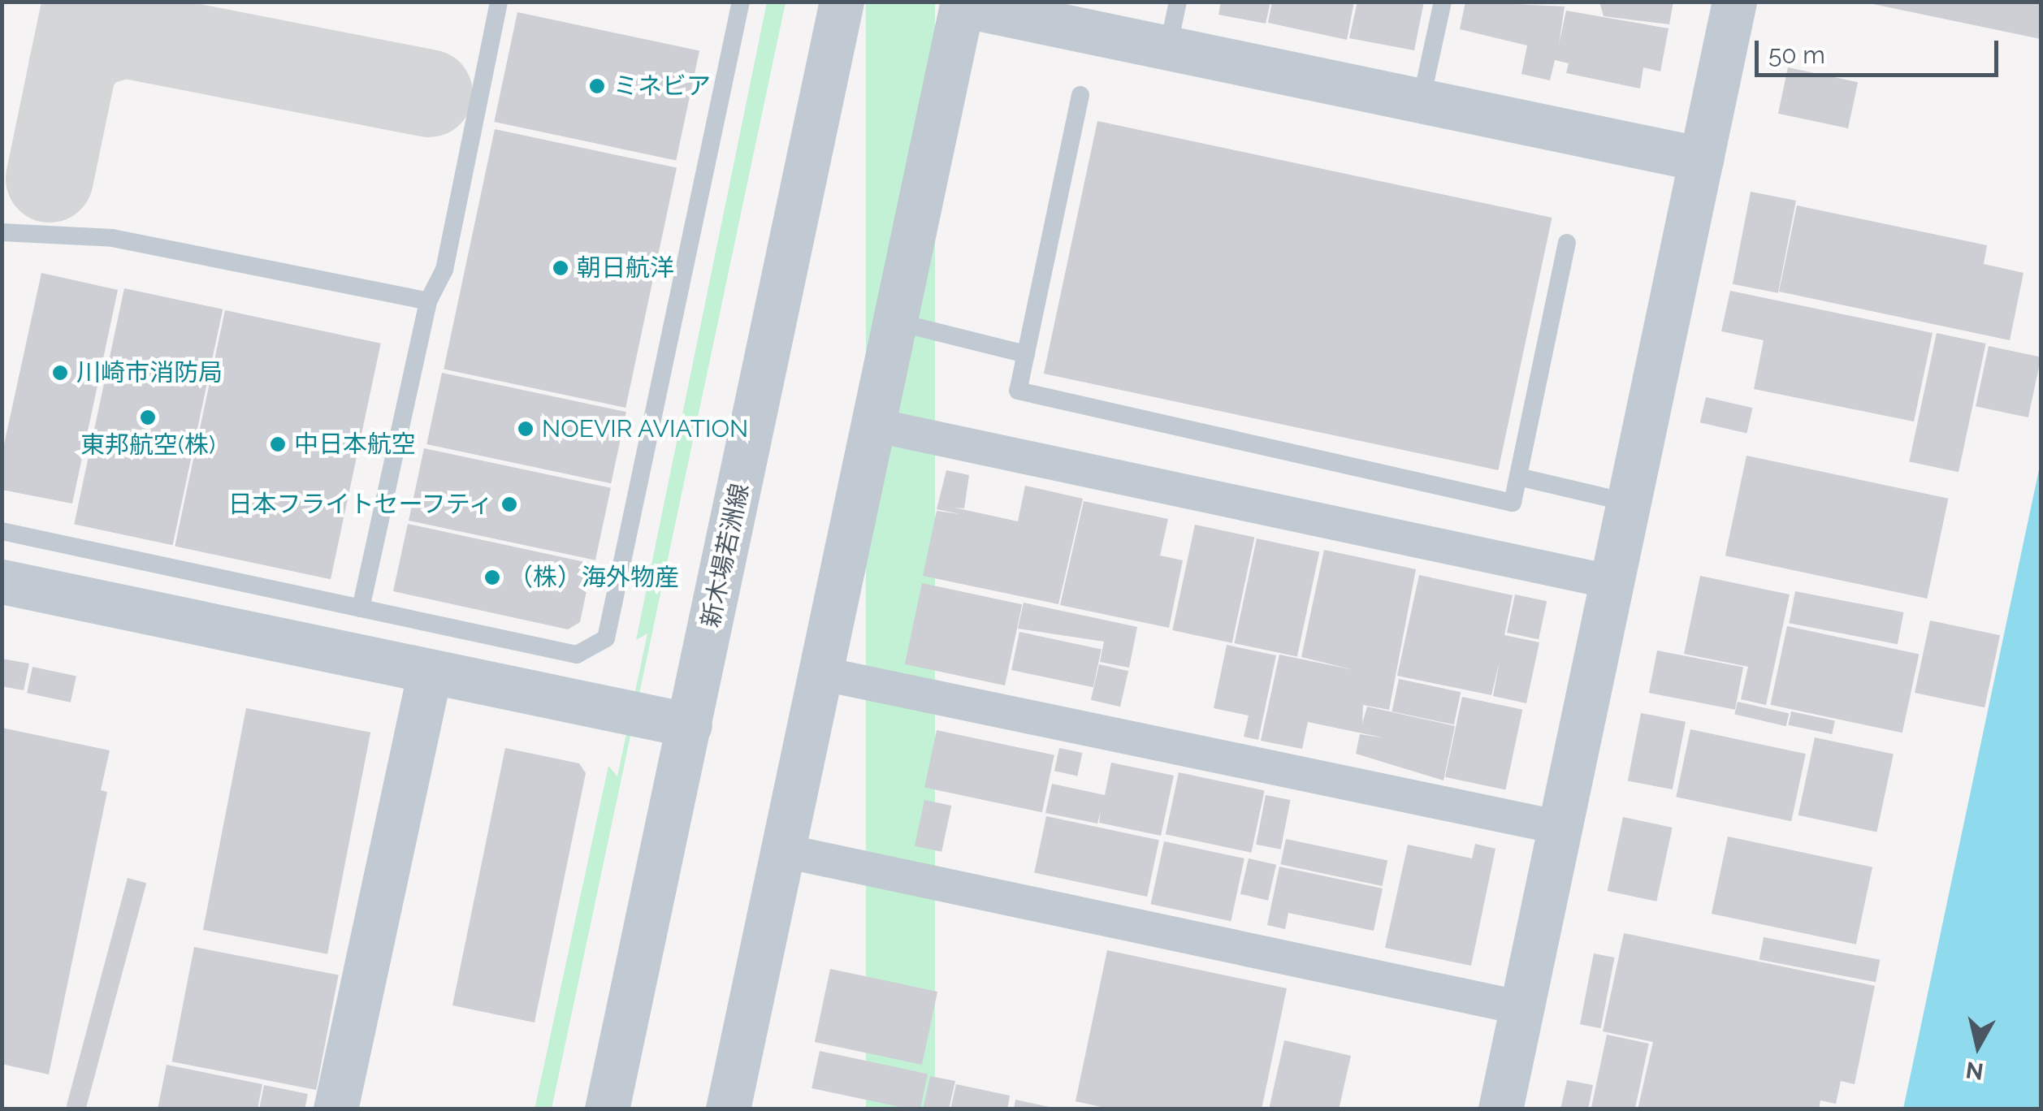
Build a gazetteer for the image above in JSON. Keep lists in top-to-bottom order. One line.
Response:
{"streets":{"street":["新木場若洲線"]},"places":["ミネビア","朝日航洋","川崎市消防局","東邦航空(株)","NOEVIR AVIATION","中日本航空","日本フライトセーフティ","（株）海外物産"],"scale_bar":"50 m","north":"bottom"}
